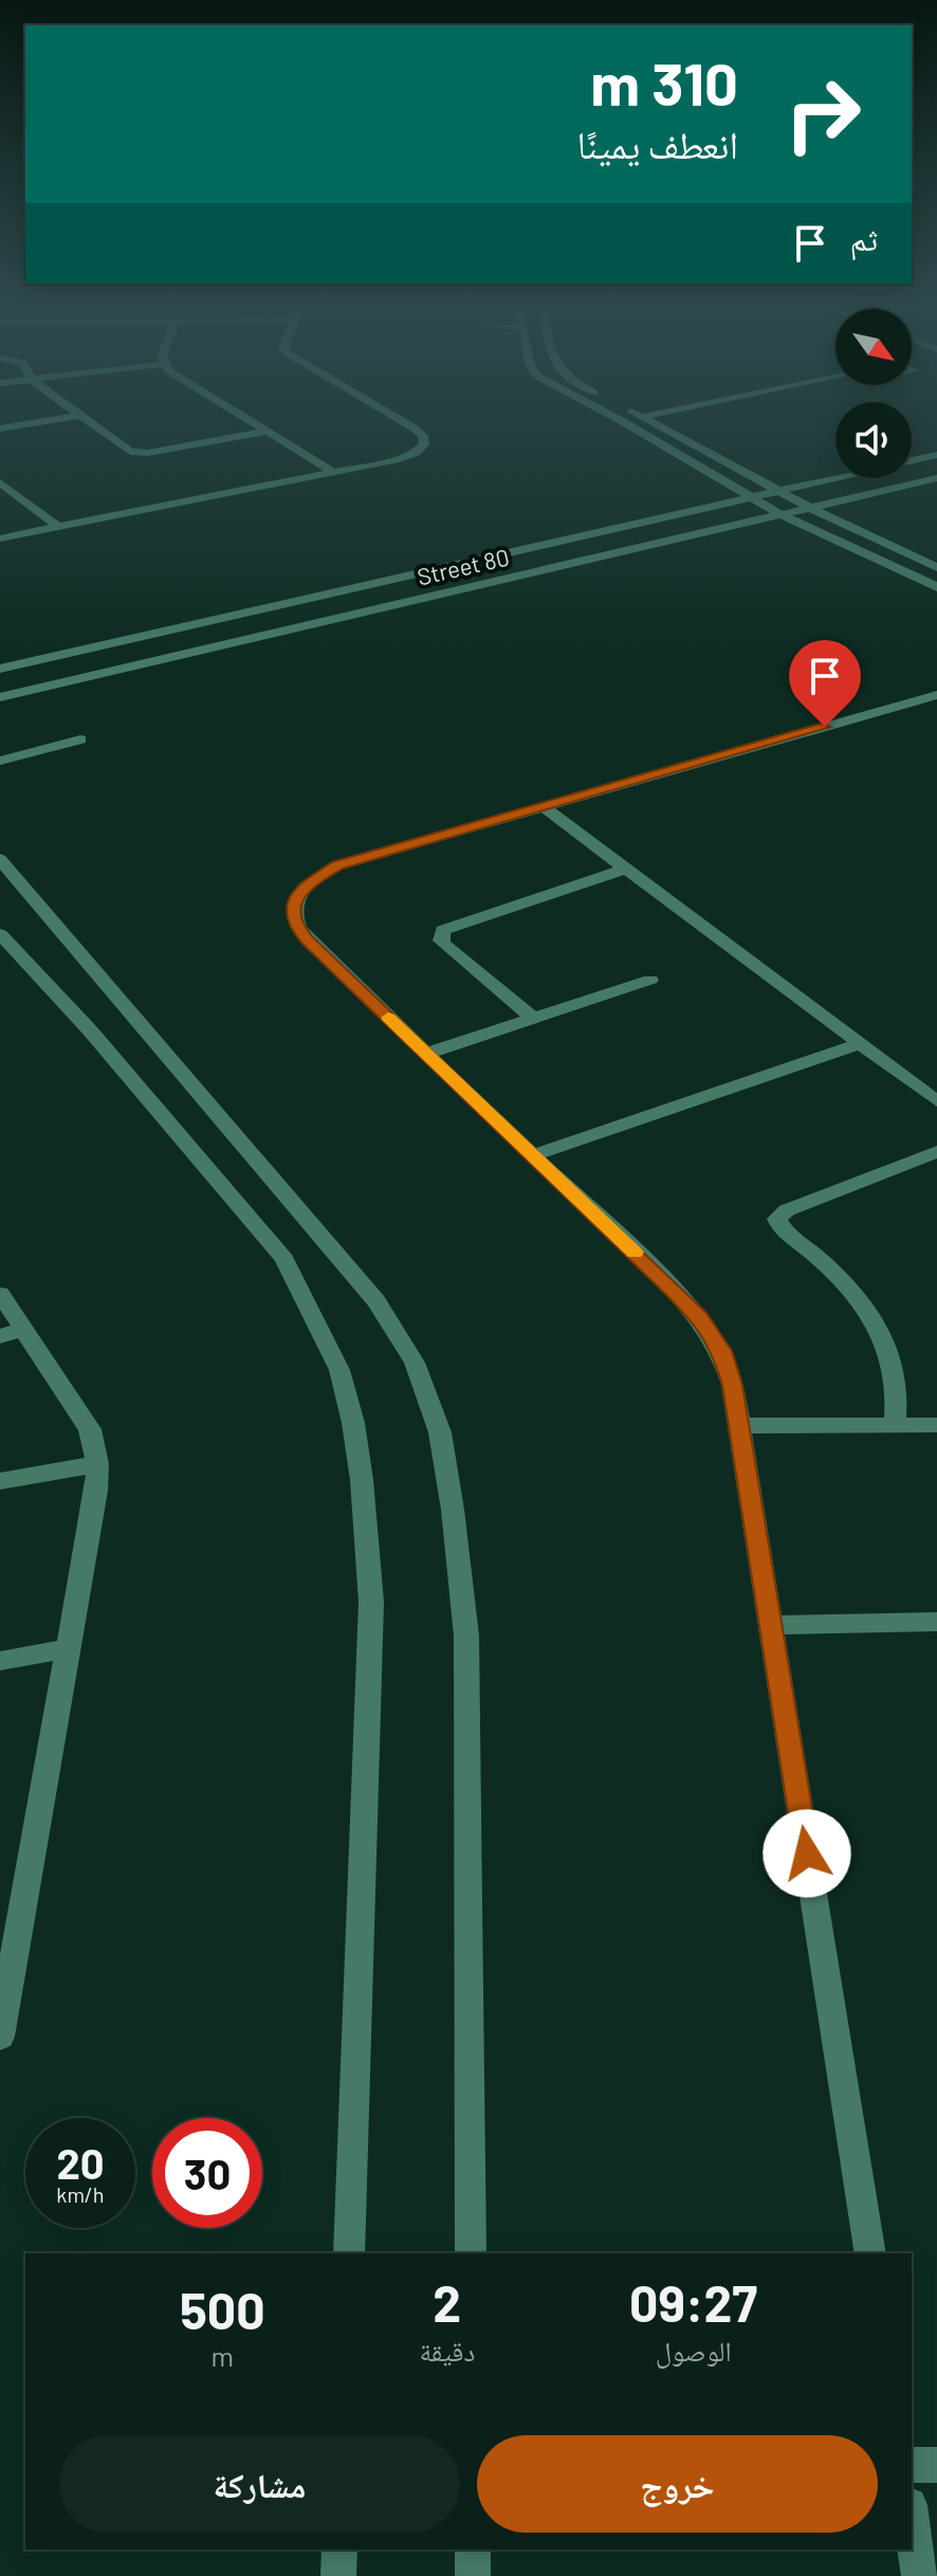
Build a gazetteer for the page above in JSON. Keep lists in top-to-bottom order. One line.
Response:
{"streets":{"street":["Street 80"]},"north":"bottom right","page":{"turn":["310 m","انعطف يمينًا"],"then":"ثم","speed":"20 km/h","limit":"30","eta":["09:27","الوصول","2","دقيقة","500","m"],"buttons":["خروج","مشاركة"]}}
